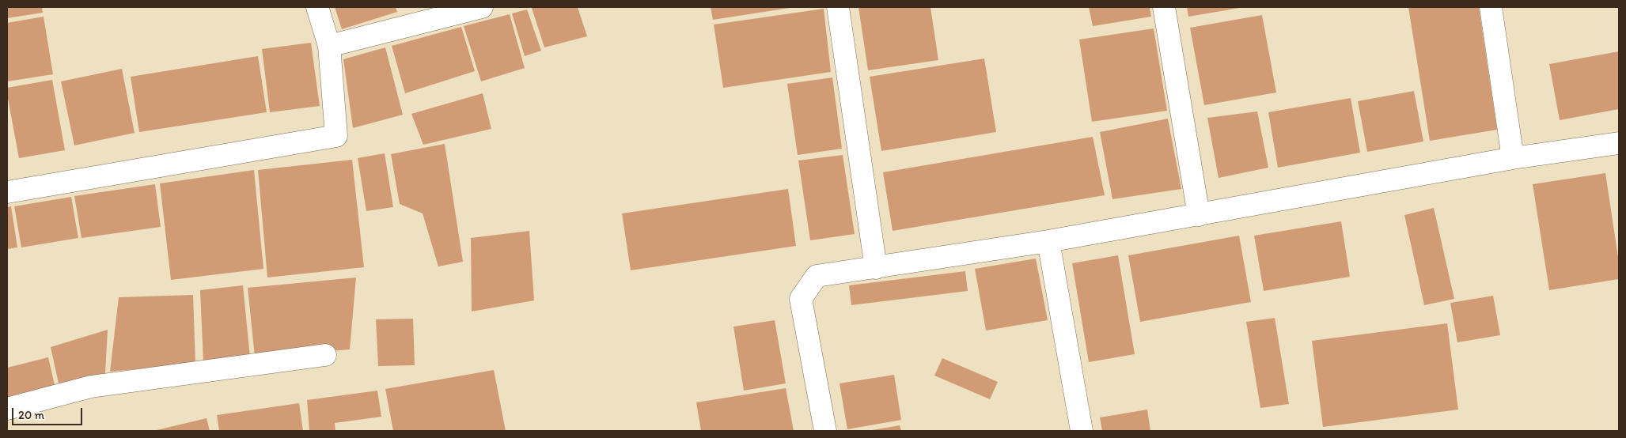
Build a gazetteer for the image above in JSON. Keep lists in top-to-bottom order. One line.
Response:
{"scale_bar":"20 m"}
